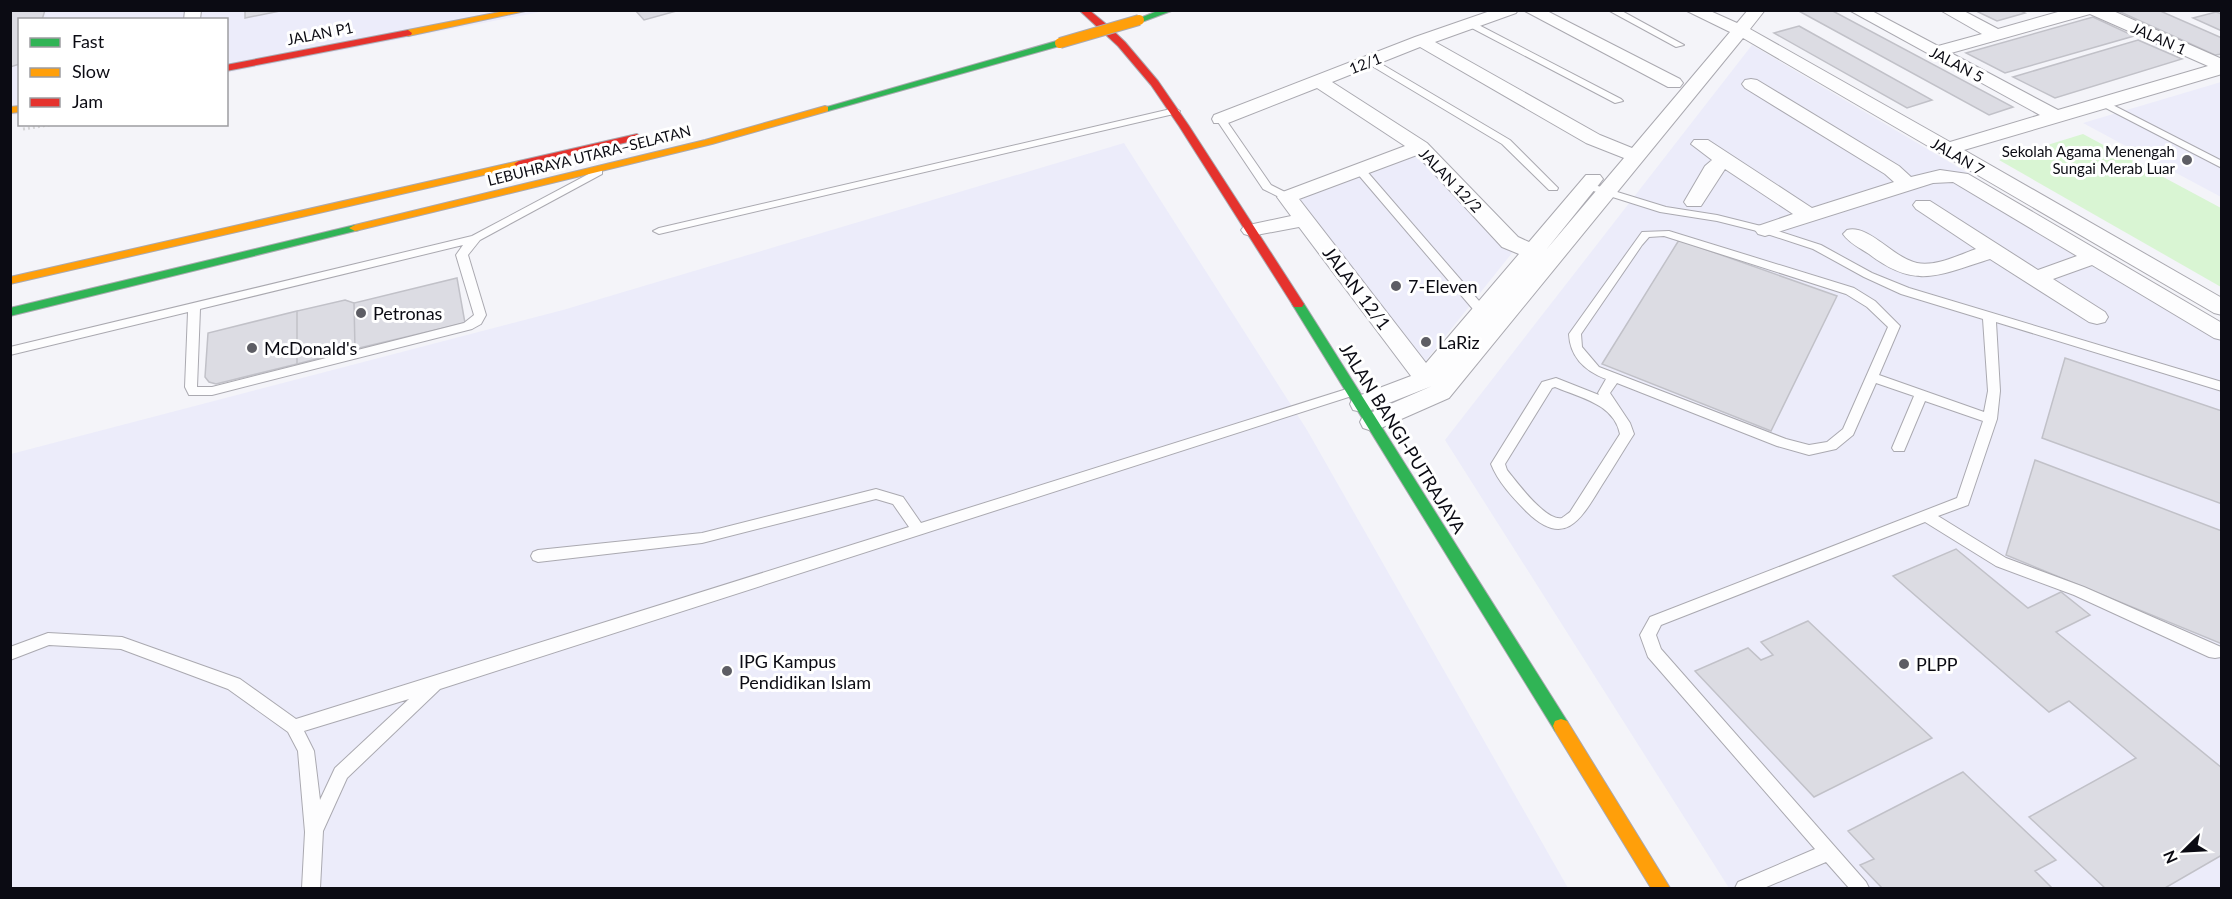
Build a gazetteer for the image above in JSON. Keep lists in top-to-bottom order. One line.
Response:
{"streets":{"main road":["JALAN P1","LEBUHRAYA UTARA–SELATAN","JALAN BANGI-PUTRAJAYA"],"street":["JALAN 1","12/1","JALAN 5","JALAN 7","JALAN 12/2","JALAN 12/1"]},"crossings":[["12/1","JALAN 12/2"]],"places":["Sekolah Agama Menengah Sungai Merab Luar","7-Eleven","Petronas","LaRiz","McDonald's","PLPP","IPG Kampus Pendidikan Islam"],"legend":["Fast","Slow","Jam"],"north":"bottom left"}
